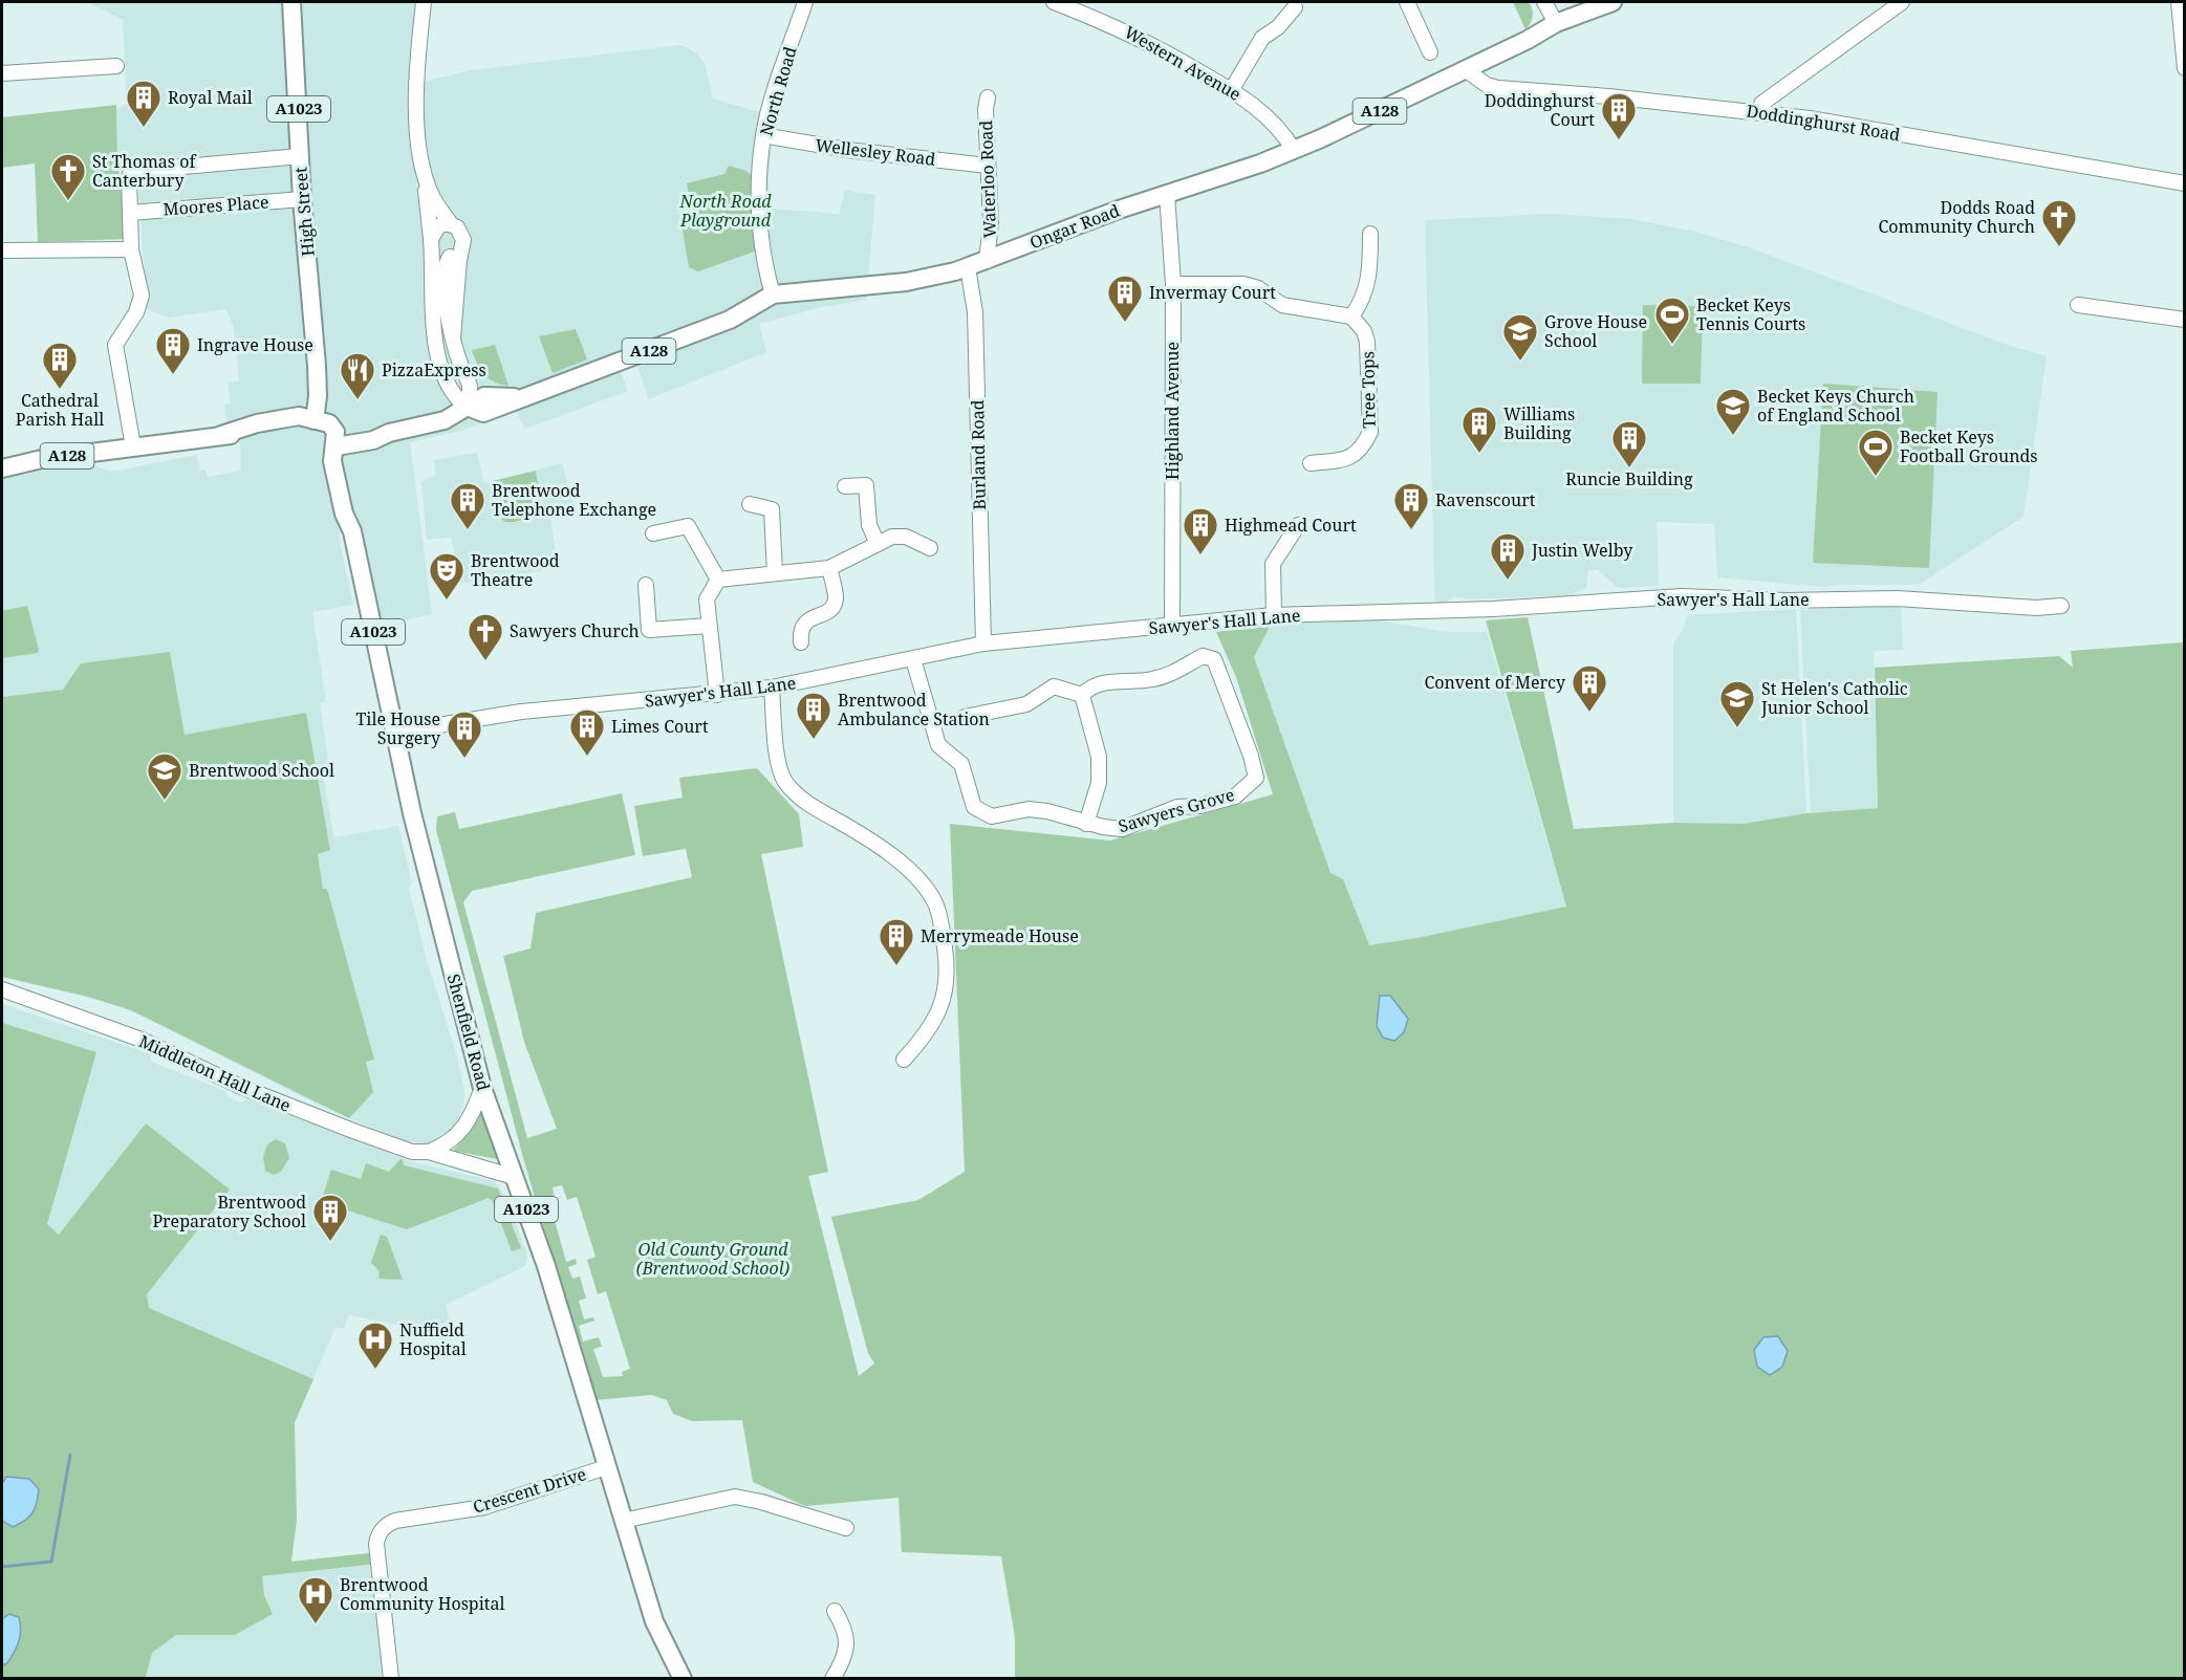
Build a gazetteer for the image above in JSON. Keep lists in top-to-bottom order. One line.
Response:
{"streets":{"main road":["A1023","A128","High Street","Ongar Road","Shenfield Road"],"street":["Western Avenue","North Road","Doddinghurst Road","Wellesley Road","Waterloo Road","Moores Place","Tree Tops","Highland Avenue","Burland Road","Sawyer's Hall Lane","Sawyers Grove","Middleton Hall Lane","Crescent Drive"]},"crossings":[["Western Avenue","Ongar Road"],["North Road","Wellesley Road"],["North Road","Ongar Road"],["A128","High Street"],["Doddinghurst Road","Ongar Road"],["Wellesley Road","Waterloo Road"],["Waterloo Road","Ongar Road"],["Moores Place","High Street"],["Ongar Road","Highland Avenue"],["Ongar Road","Burland Road"],["Highland Avenue","Sawyer's Hall Lane"],["Burland Road","Sawyer's Hall Lane"],["Sawyer's Hall Lane","Sawyers Grove"],["Sawyer's Hall Lane","Shenfield Road"],["Shenfield Road","Middleton Hall Lane"],["Shenfield Road","Crescent Drive"]],"parks":["North Road Playground","Old County Ground (Brentwood School)"],"places":{"building":["Royal Mail","Doddinghurst Court","Invermay Court","Ingrave House","Cathedral Parish Hall","Williams Building","Runcie Building","Brentwood Telephone Exchange","Ravenscourt","Highmead Court","Justin Welby","Convent of Mercy","Brentwood Ambulance Station","Limes Court","Tile House Surgery","Merrymeade House","Brentwood Preparatory School"],"church":["St Thomas of Canterbury","Dodds Road Community Church","Sawyers Church"],"sports":["Becket Keys Tennis Courts","Becket Keys Football Grounds"],"school or university":["Grove House School","Becket Keys Church of England School","St Helen's Catholic Junior School","Brentwood School"],"restaurant":["PizzaExpress"],"theatre":["Brentwood Theatre"],"hospital":["Nuffield Hospital","Brentwood Community Hospital"]}}
